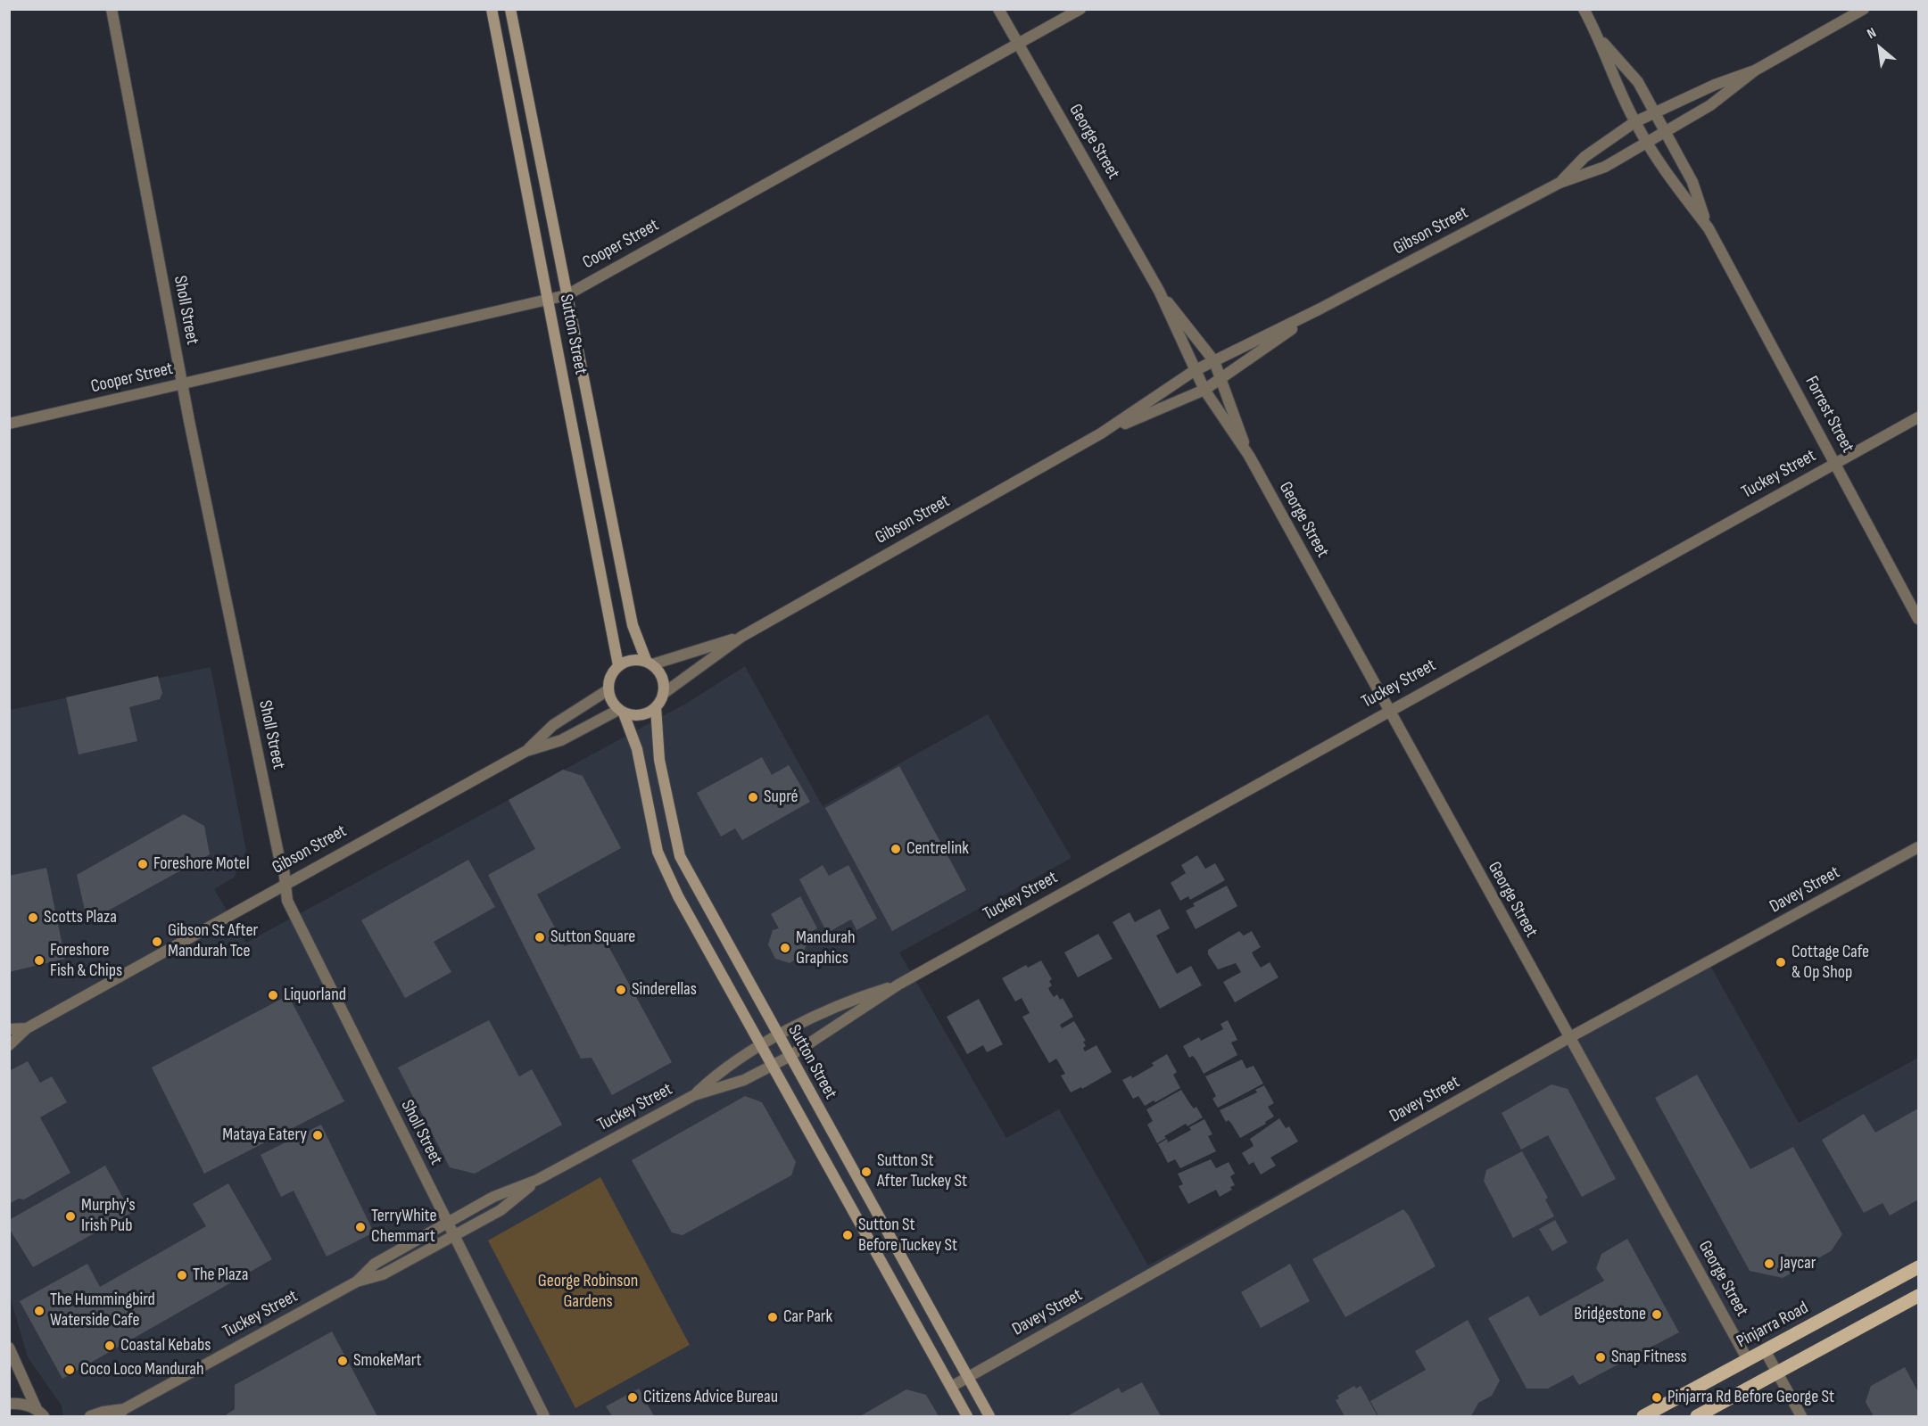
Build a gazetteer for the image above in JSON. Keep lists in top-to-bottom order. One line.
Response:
{"streets":{"main road":["Sutton Street","Pinjarra Road"],"street":["George Street","Gibson Street","Cooper Street","Sholl Street","Forrest Street","Tuckey Street","Davey Street"]},"crossings":[["George Street","Gibson Street"],["George Street","Cooper Street"],["George Street","Tuckey Street"],["George Street","Davey Street"],["George Street","Pinjarra Road"],["Gibson Street","Sholl Street"],["Gibson Street","Sutton Street"],["Gibson Street","Forrest Street"],["Cooper Street","Sholl Street"],["Cooper Street","Sutton Street"],["Sholl Street","Tuckey Street"],["Sutton Street","Tuckey Street"],["Sutton Street","Davey Street"],["Forrest Street","Tuckey Street"]],"parks":["George Robinson Gardens"],"places":["Supré","Centrelink","Foreshore Motel","Scotts Plaza","Sutton Square","Gibson St After Mandurah Tce","Mandurah Graphics","Foreshore Fish & Chips","Cottage Cafe & Op Shop","Sinderellas","Liquorland","Mataya Eatery","Sutton St After Tuckey St","Murphy's Irish Pub","TerryWhite Chemmart","Sutton St Before Tuckey St","Jaycar","The Plaza","The Hummingbird Waterside Cafe","Bridgestone","Car Park","Coastal Kebabs","Snap Fitness","SmokeMart","Coco Loco Mandurah","Citizens Advice Bureau","Pinjarra Rd Before George St"],"north":"top left"}
